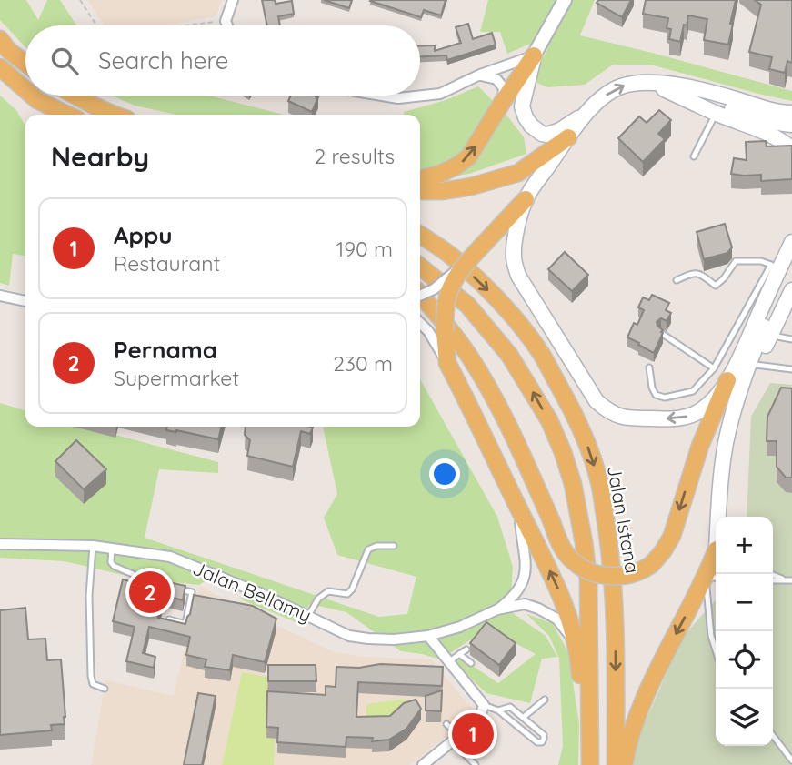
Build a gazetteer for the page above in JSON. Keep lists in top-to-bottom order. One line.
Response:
{"streets":{"main road":["Jalan Istana"],"street":["Jalan Bellamy"]},"page":{"search":"Search here","heading":["Nearby","2 results"],"list":[{"mark":"1","name":"Appu","note":"Restaurant","value":"190 m"},{"mark":"2","name":"Pernama","note":"Supermarket","value":"230 m"}],"map_buttons":["+","−"],"pins":["2","1"]}}
